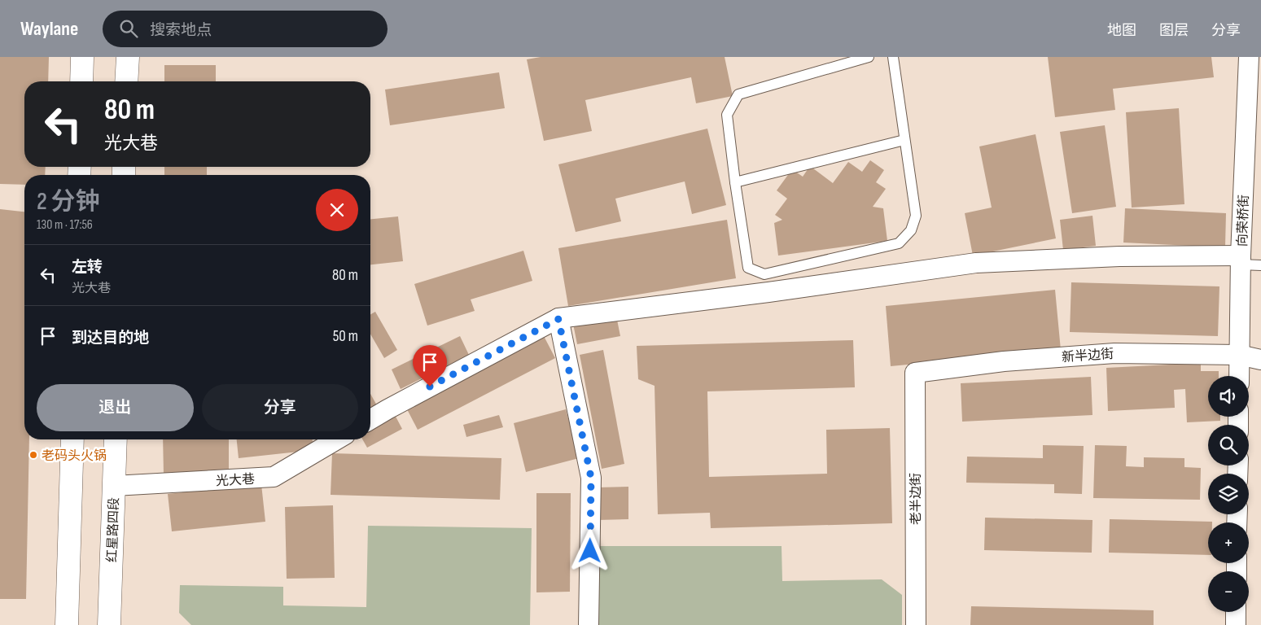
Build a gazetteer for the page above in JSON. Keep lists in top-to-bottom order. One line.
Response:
{"streets":{"main road":["红星路四段"],"street":["向荣桥街","新半边街","光大巷","老半边街"]},"crossings":[["向荣桥街","新半边街"],["新半边街","老半边街"],["光大巷","红星路四段"]],"places":["老码头火锅"],"page":{"header":"Waylane","search":"搜索地点","nav":["地图","图层","分享"],"turn":["80 m","光大巷"],"heading":["2 分钟","130 m · 17:56"],"list":[{"name":"左转","note":"光大巷","value":"80 m"},{"name":"到达目的地","value":"50 m"}],"map_buttons":["+","−"],"buttons":["退出","分享"]}}
